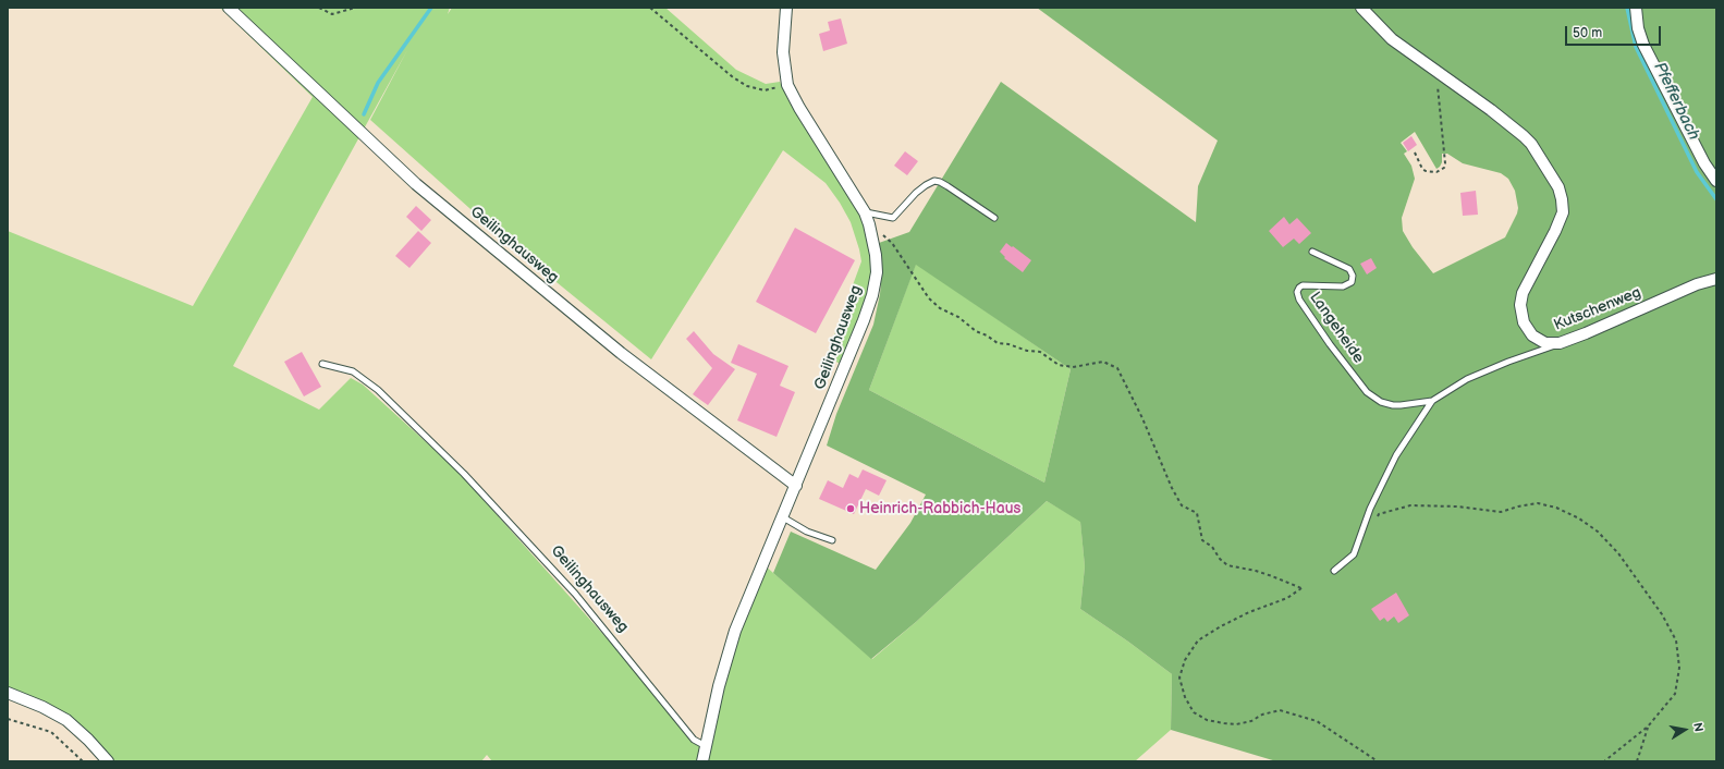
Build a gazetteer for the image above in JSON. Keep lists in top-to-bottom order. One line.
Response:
{"streets":{"street":["Geilinghausweg","Kutschenweg"],"lane":["Langeheide"]},"crossings":[["Kutschenweg","Langeheide"]],"water":["Pfefferbach"],"places":["Heinrich-Rabbich-Haus"],"scale_bar":"50 m","north":"right"}
